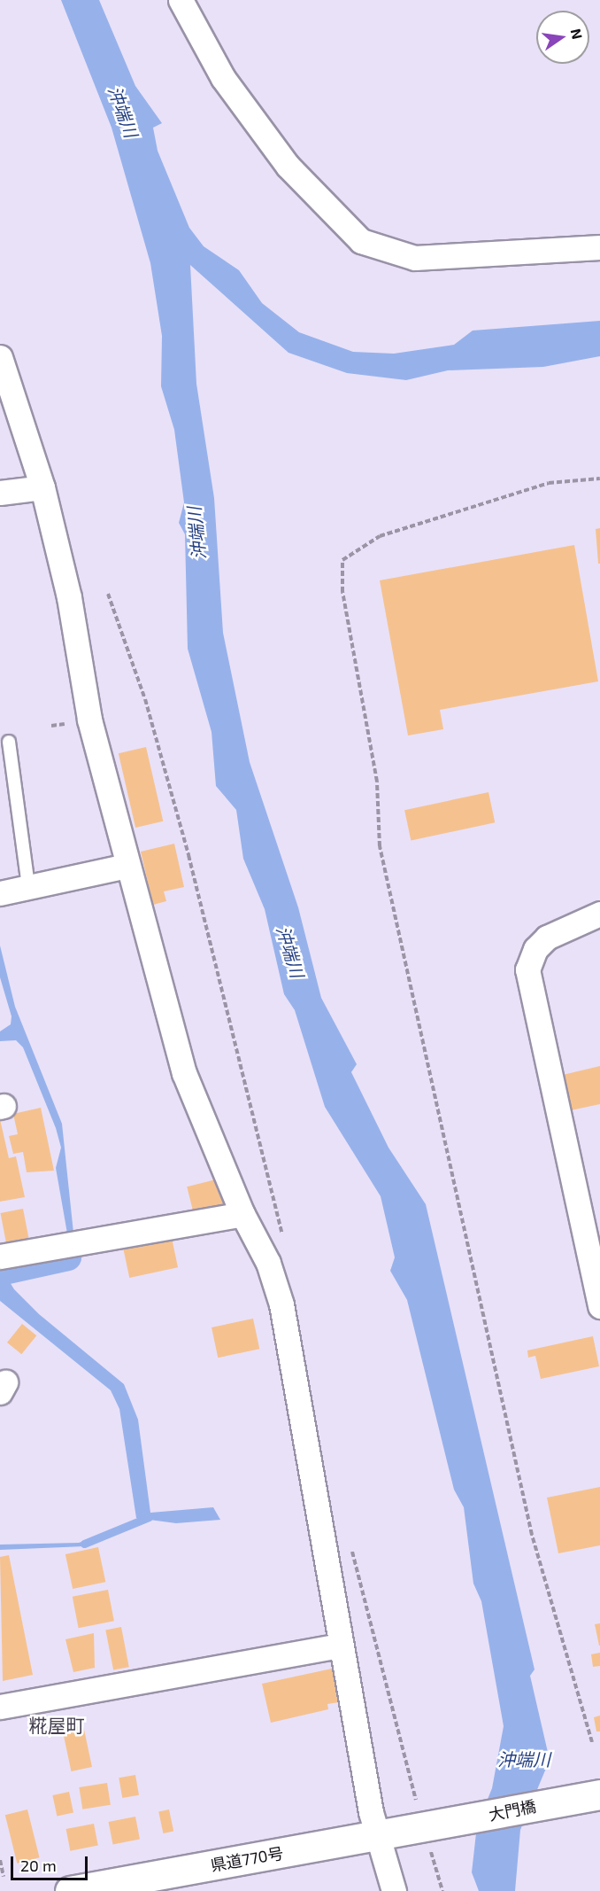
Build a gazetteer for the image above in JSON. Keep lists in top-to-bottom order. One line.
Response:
{"streets":{"main road":["大門橋","県道770号"]},"crossings":[["大門橋","県道770号"]],"districts":["糀屋町"],"water":["沖端川"],"scale_bar":"20 m","north":"right"}
